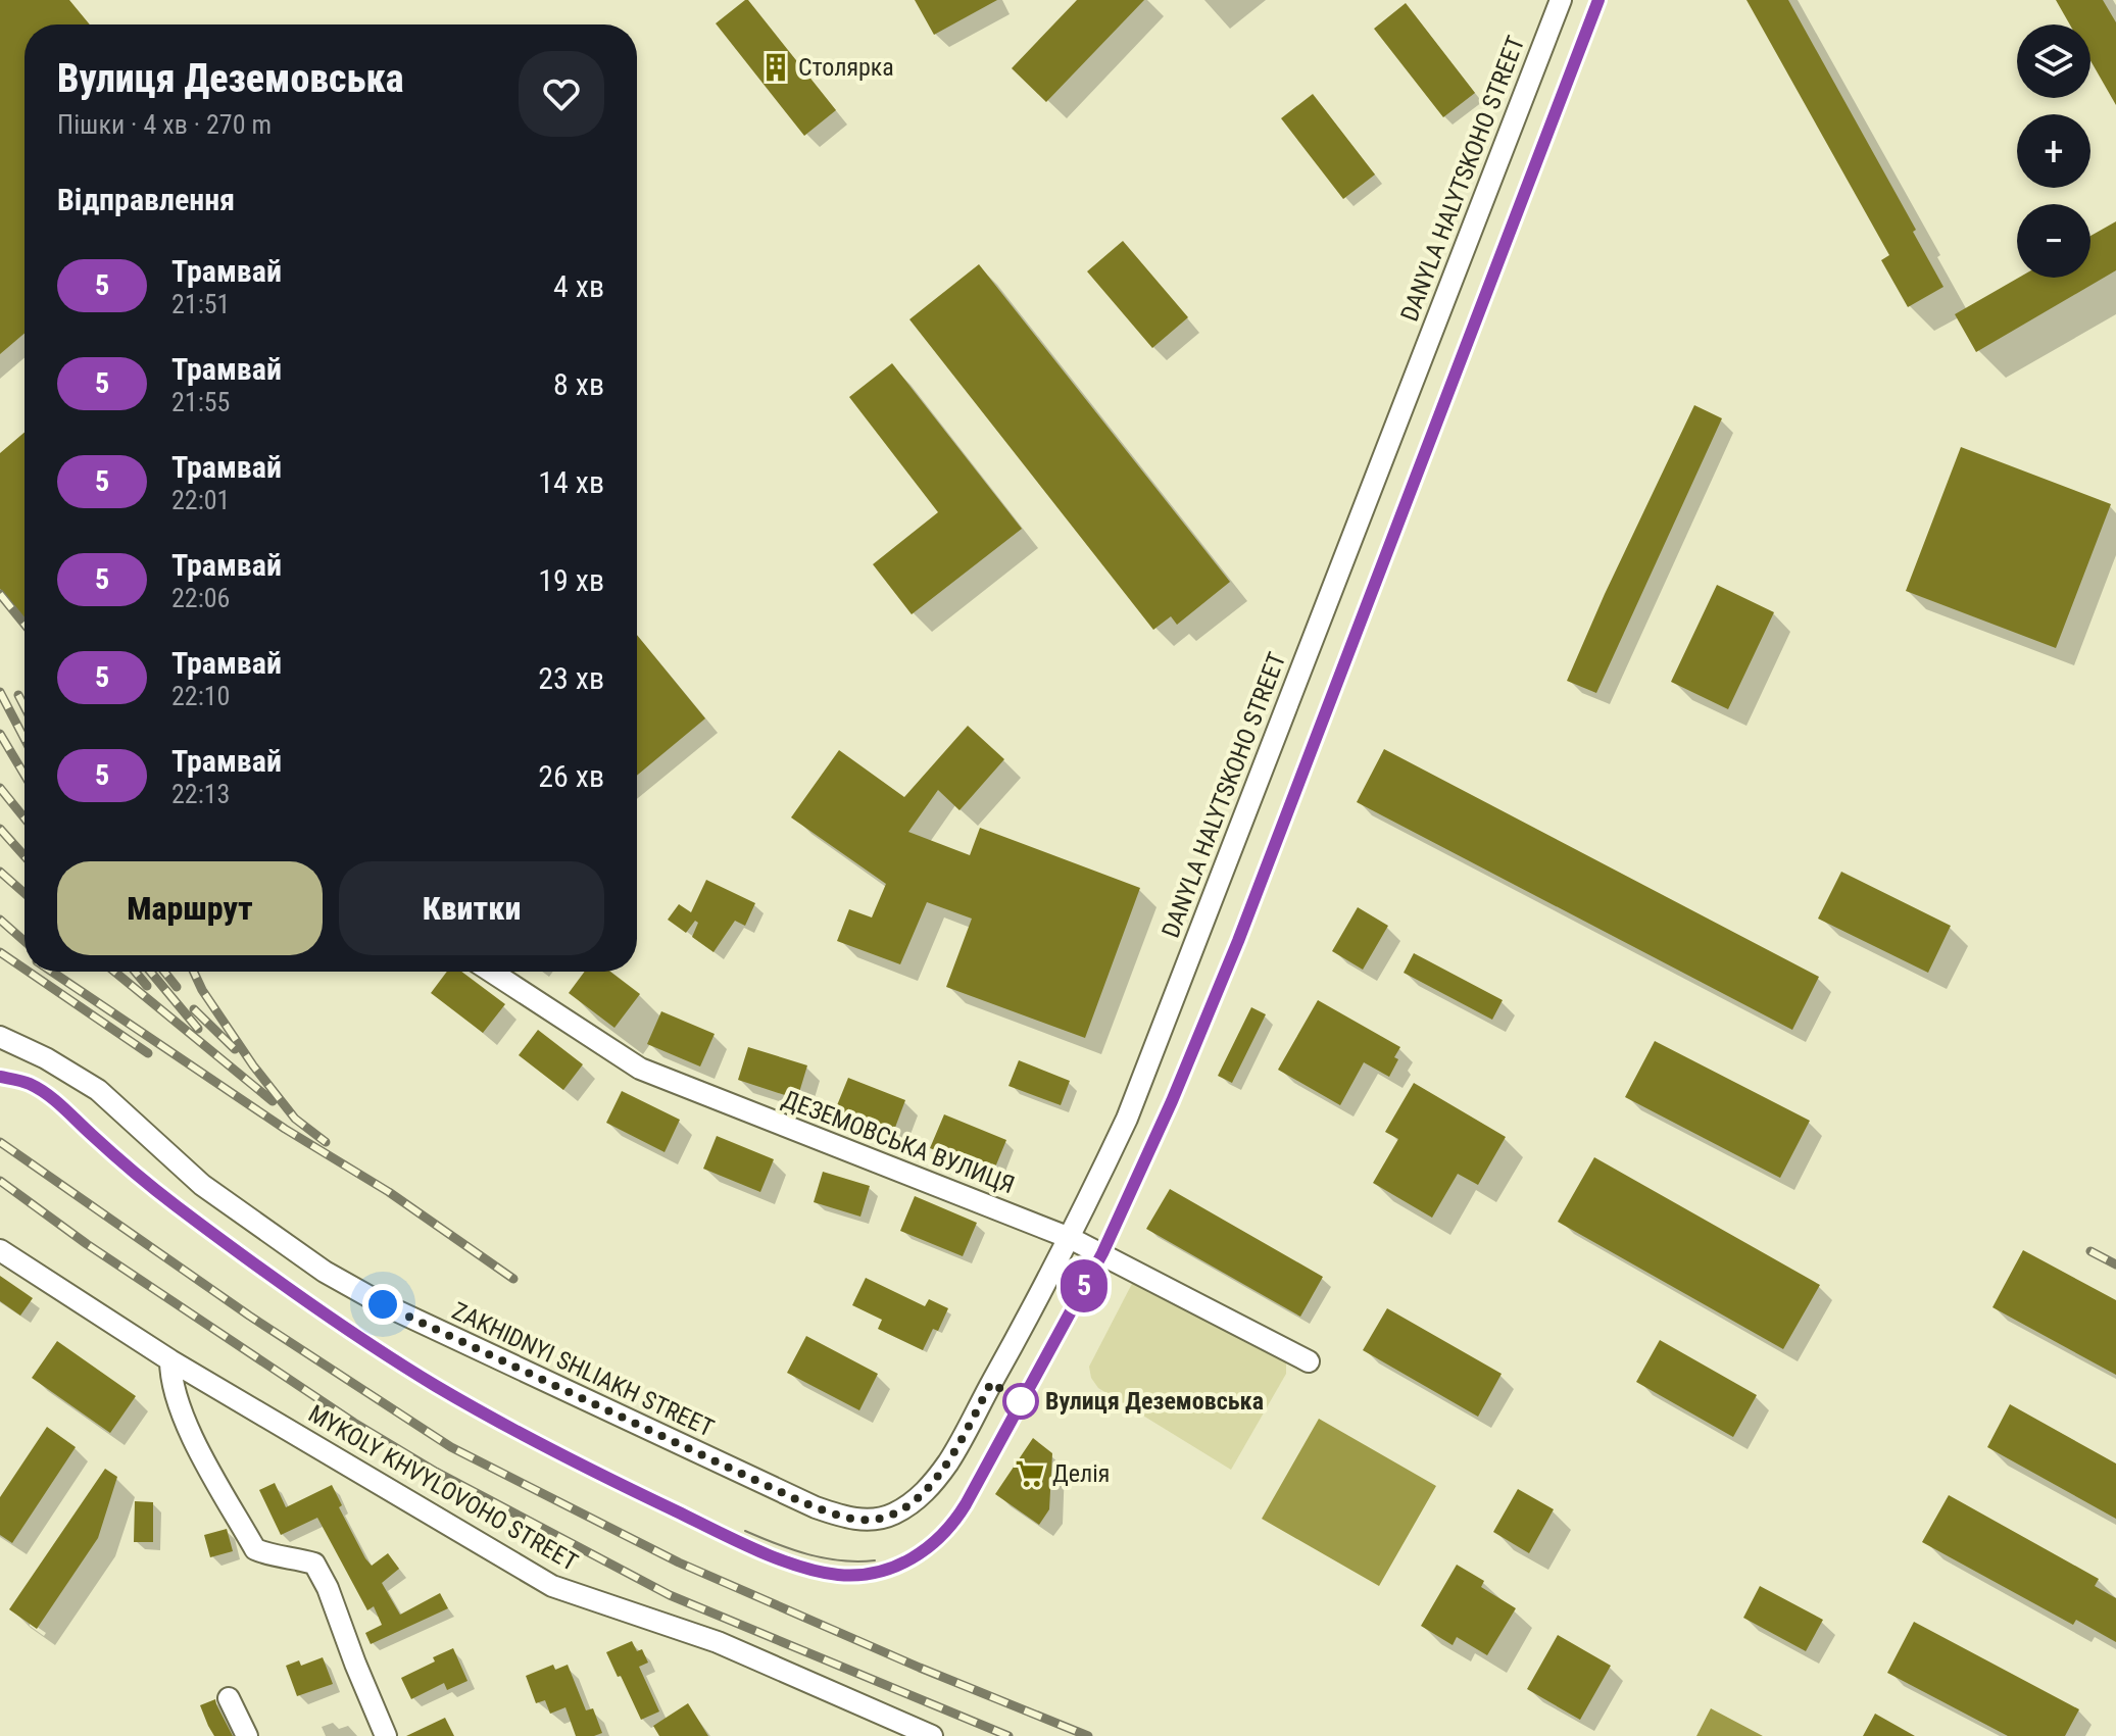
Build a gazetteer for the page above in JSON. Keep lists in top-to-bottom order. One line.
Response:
{"streets":{"street":["DANYLA HALYTSKOHO STREET","ДЕЗЕМОВСЬКА ВУЛИЦЯ","ZAKHIDNYI SHLIAKH STREET","MYKOLY KHVYLOVOHO STREET"]},"crossings":[["DANYLA HALYTSKOHO STREET","ДЕЗЕМОВСЬКА ВУЛИЦЯ"],["DANYLA HALYTSKOHO STREET","ZAKHIDNYI SHLIAKH STREET"]],"places":{"building":["Столярка"],"other":["Вулиця Деземовська"],"supermarket":["Делія"]},"lines":["tram line 5"],"page":{"on_map":"5","map_buttons":["+","−"],"heading":[["Вулиця Деземовська","Пішки · 4 хв · 270 m"],"Відправлення"],"list":[{"mark":"5","name":"Трамвай","note":"21:51","value":"4 хв"},{"mark":"5","name":"Трамвай","note":"21:55","value":"8 хв"},{"mark":"5","name":"Трамвай","note":"22:01","value":"14 хв"},{"mark":"5","name":"Трамвай","note":"22:06","value":"19 хв"},{"mark":"5","name":"Трамвай","note":"22:10","value":"23 хв"},{"mark":"5","name":"Трамвай","note":"22:13","value":"26 хв"}],"buttons":["Маршрут","Квитки"]}}
